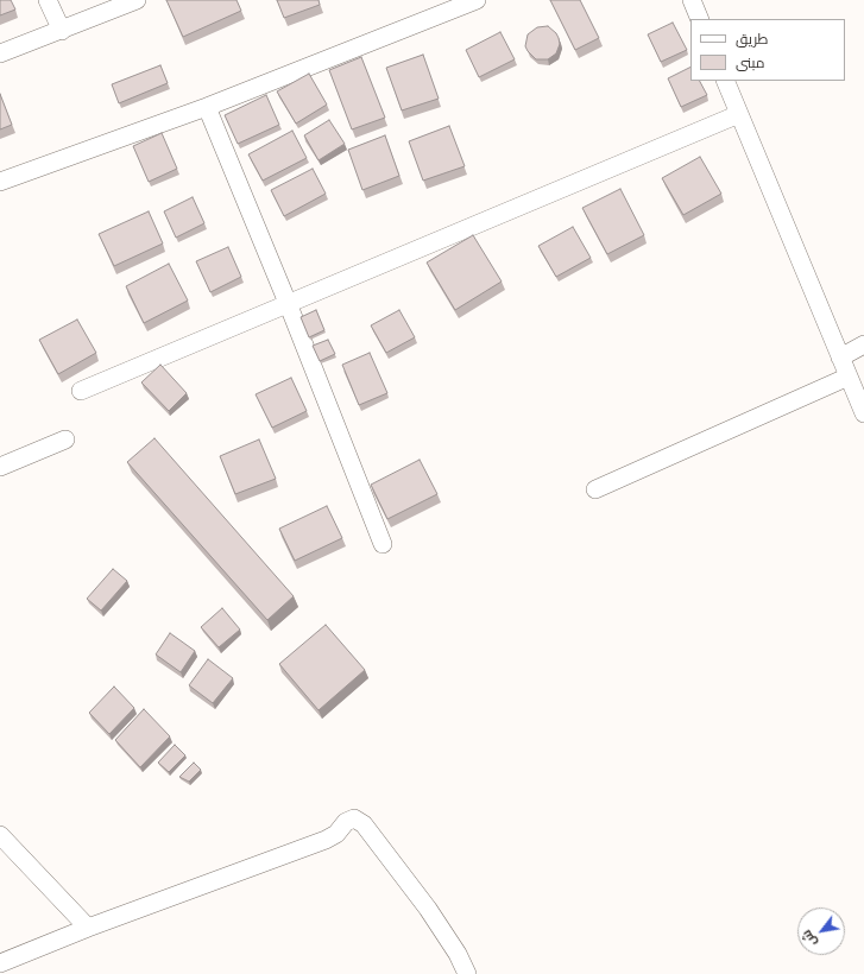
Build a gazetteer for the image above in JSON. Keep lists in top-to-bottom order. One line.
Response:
{"legend":["طريق","مبنى"],"north":"bottom left"}
